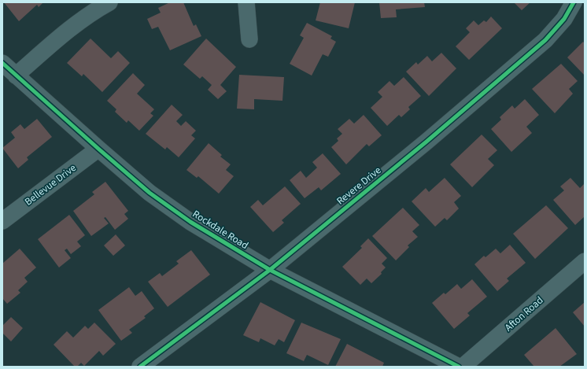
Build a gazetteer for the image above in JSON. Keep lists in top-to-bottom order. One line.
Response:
{"streets":{"street":["Bellevue Drive","Revere Drive","Rockdale Road","Afton Road"]},"crossings":[["Bellevue Drive","Rockdale Road"],["Revere Drive","Rockdale Road"]]}
